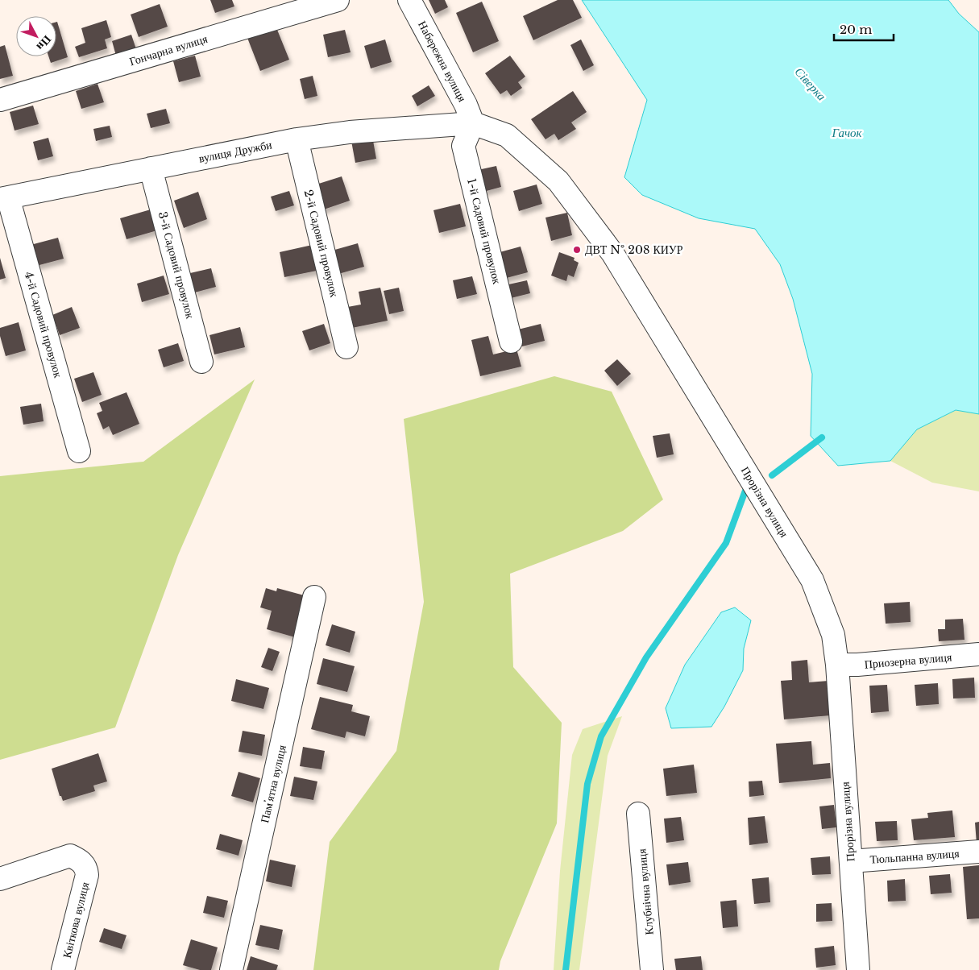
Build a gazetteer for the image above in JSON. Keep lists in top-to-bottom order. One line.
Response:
{"streets":{"street":["Гончарна вулиця","Набережна вулиця","вулиця Дружби","1-й Садовий провулок","2-й Садовий провулок","3-й Садовий провулок","4-й Садовий провулок","Прорізна вулиця","Приозерна вулиця","Памʼятна вулиця","Тюльпанна вулиця","Клубнічна вулиця","Квіткова вулиця"]},"crossings":[["Набережна вулиця","вулиця Дружби"],["Набережна вулиця","1-й Садовий провулок"],["Набережна вулиця","Прорізна вулиця"],["вулиця Дружби","1-й Садовий провулок"],["вулиця Дружби","2-й Садовий провулок"],["вулиця Дружби","3-й Садовий провулок"],["вулиця Дружби","4-й Садовий провулок"],["вулиця Дружби","Прорізна вулиця"],["1-й Садовий провулок","Прорізна вулиця"],["Прорізна вулиця","Приозерна вулиця"],["Прорізна вулиця","Тюльпанна вулиця"]],"water":["Сіверка","Гачок"],"places":["ДВТ № 208 КИУР"],"scale_bar":"20 m","north":"bottom right"}
